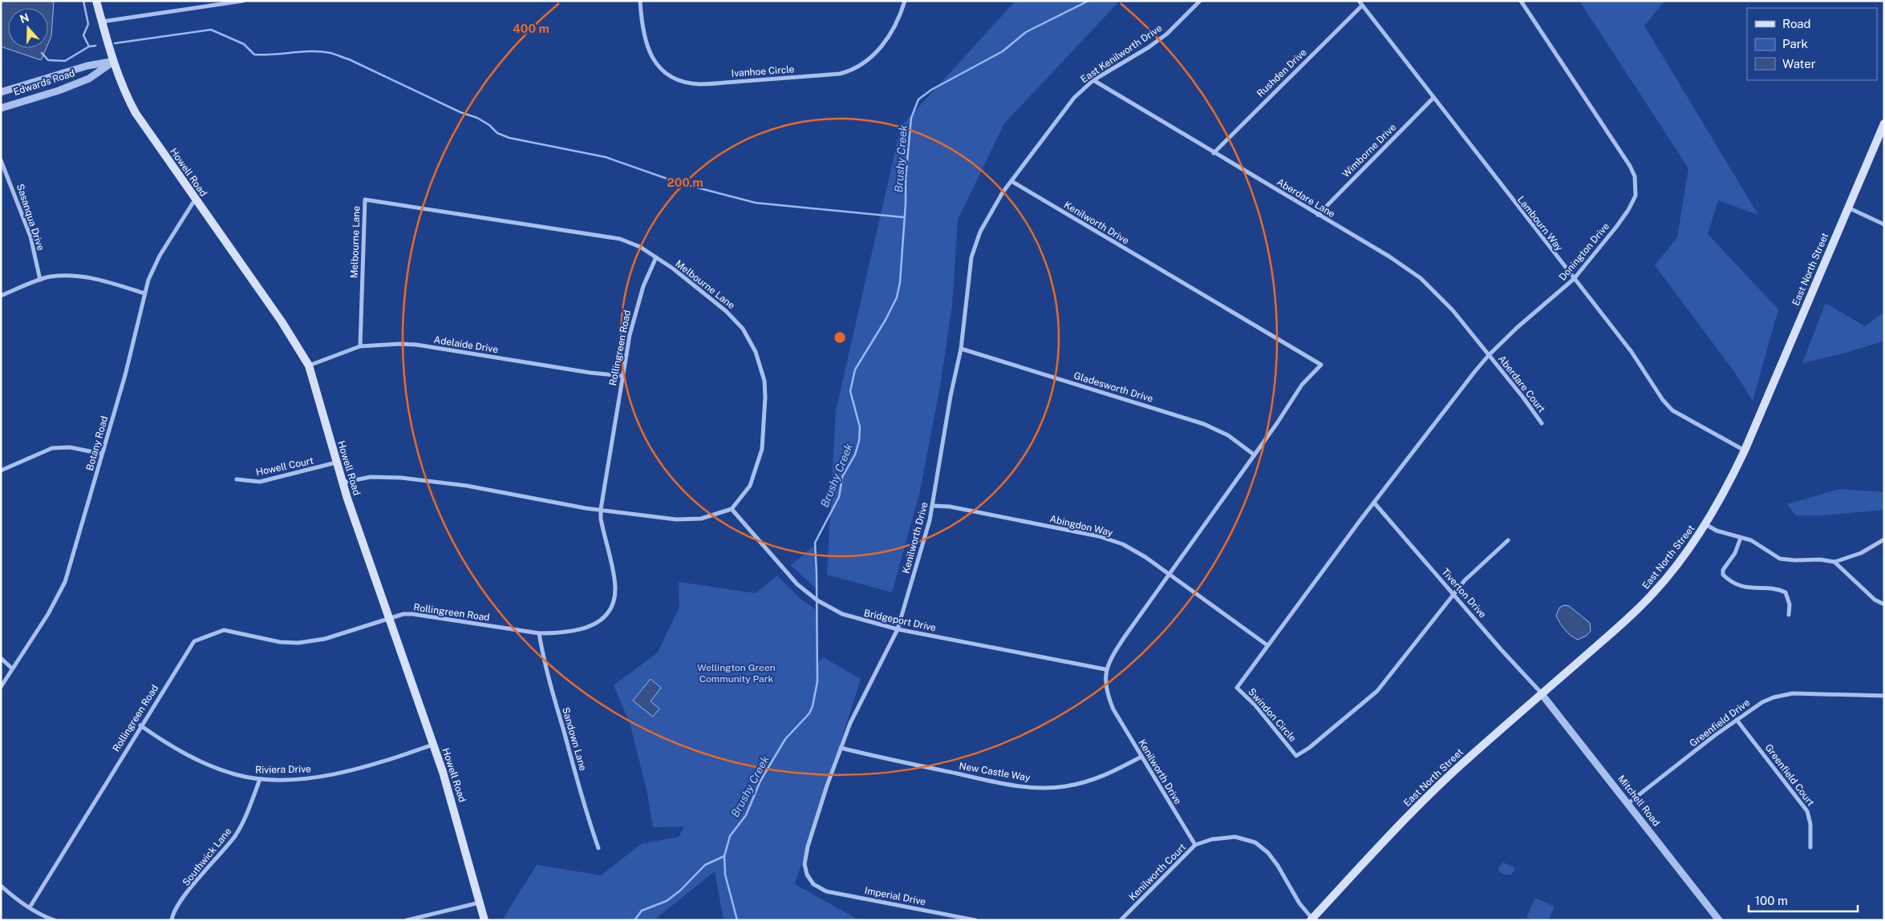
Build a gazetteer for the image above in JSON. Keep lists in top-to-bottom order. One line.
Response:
{"streets":{"main road":["Howell Road","East North Street"],"street":["East Kenilworth Drive","Ivanhoe Circle","Rushden Drive","Edwards Road","Wimborne Drive","Aberdare Lane","Sasanqua Drive","Kenilworth Drive","Lambourn Way","Melbourne Lane","Donington Drive","Adelaide Drive","Rollingreen Road","Aberdare Court","Gladesworth Drive","Botany Road","Howell Court","Abingdon Way","Tiverton Drive","Bridgeport Drive","Swindon Circle","Greenfield Drive","Sandown Lane","Riviera Drive","New Castle Way","Greenfield Court","Mitchell Road","Southwick Lane","Kenilworth Court","Imperial Drive"]},"crossings":[["East Kenilworth Drive","Aberdare Lane"],["East Kenilworth Drive","Kenilworth Drive"],["Rushden Drive","Aberdare Lane"],["Rushden Drive","Lambourn Way"],["Edwards Road","Howell Road"],["Wimborne Drive","Aberdare Lane"],["Wimborne Drive","Lambourn Way"],["Howell Road","Adelaide Drive"],["Howell Road","Rollingreen Road"],["Howell Road","Botany Road"],["Howell Road","Howell Court"],["Howell Road","Riviera Drive"],["Aberdare Lane","Donington Drive"],["Aberdare Lane","Aberdare Court"],["Kenilworth Drive","Gladesworth Drive"],["Kenilworth Drive","Abingdon Way"],["Kenilworth Drive","Bridgeport Drive"],["Kenilworth Drive","New Castle Way"],["Kenilworth Drive","Kenilworth Court"],["Kenilworth Drive","Imperial Drive"],["Lambourn Way","Donington Drive"],["Lambourn Way","East North Street"],["Melbourne Lane","Adelaide Drive"],["Melbourne Lane","Rollingreen Road"],["Melbourne Lane","Bridgeport Drive"],["Donington Drive","Aberdare Court"],["Donington Drive","Tiverton Drive"],["Donington Drive","Swindon Circle"],["East North Street","Tiverton Drive"],["East North Street","Mitchell Road"],["East North Street","Kenilworth Court"],["Adelaide Drive","Rollingreen Road"],["Rollingreen Road","Sandown Lane"],["Rollingreen Road","Riviera Drive"],["Abingdon Way","Swindon Circle"],["Tiverton Drive","Swindon Circle"],["Tiverton Drive","Mitchell Road"],["Greenfield Drive","Greenfield Court"],["Greenfield Drive","Mitchell Road"],["Riviera Drive","Southwick Lane"]],"water":["Brushy Creek"],"parks":["Wellington Green Community Park"],"legend":["Road","Park","Water"],"scale_bar":"100 m","north":"top","rings":["400 m","200 m"]}
